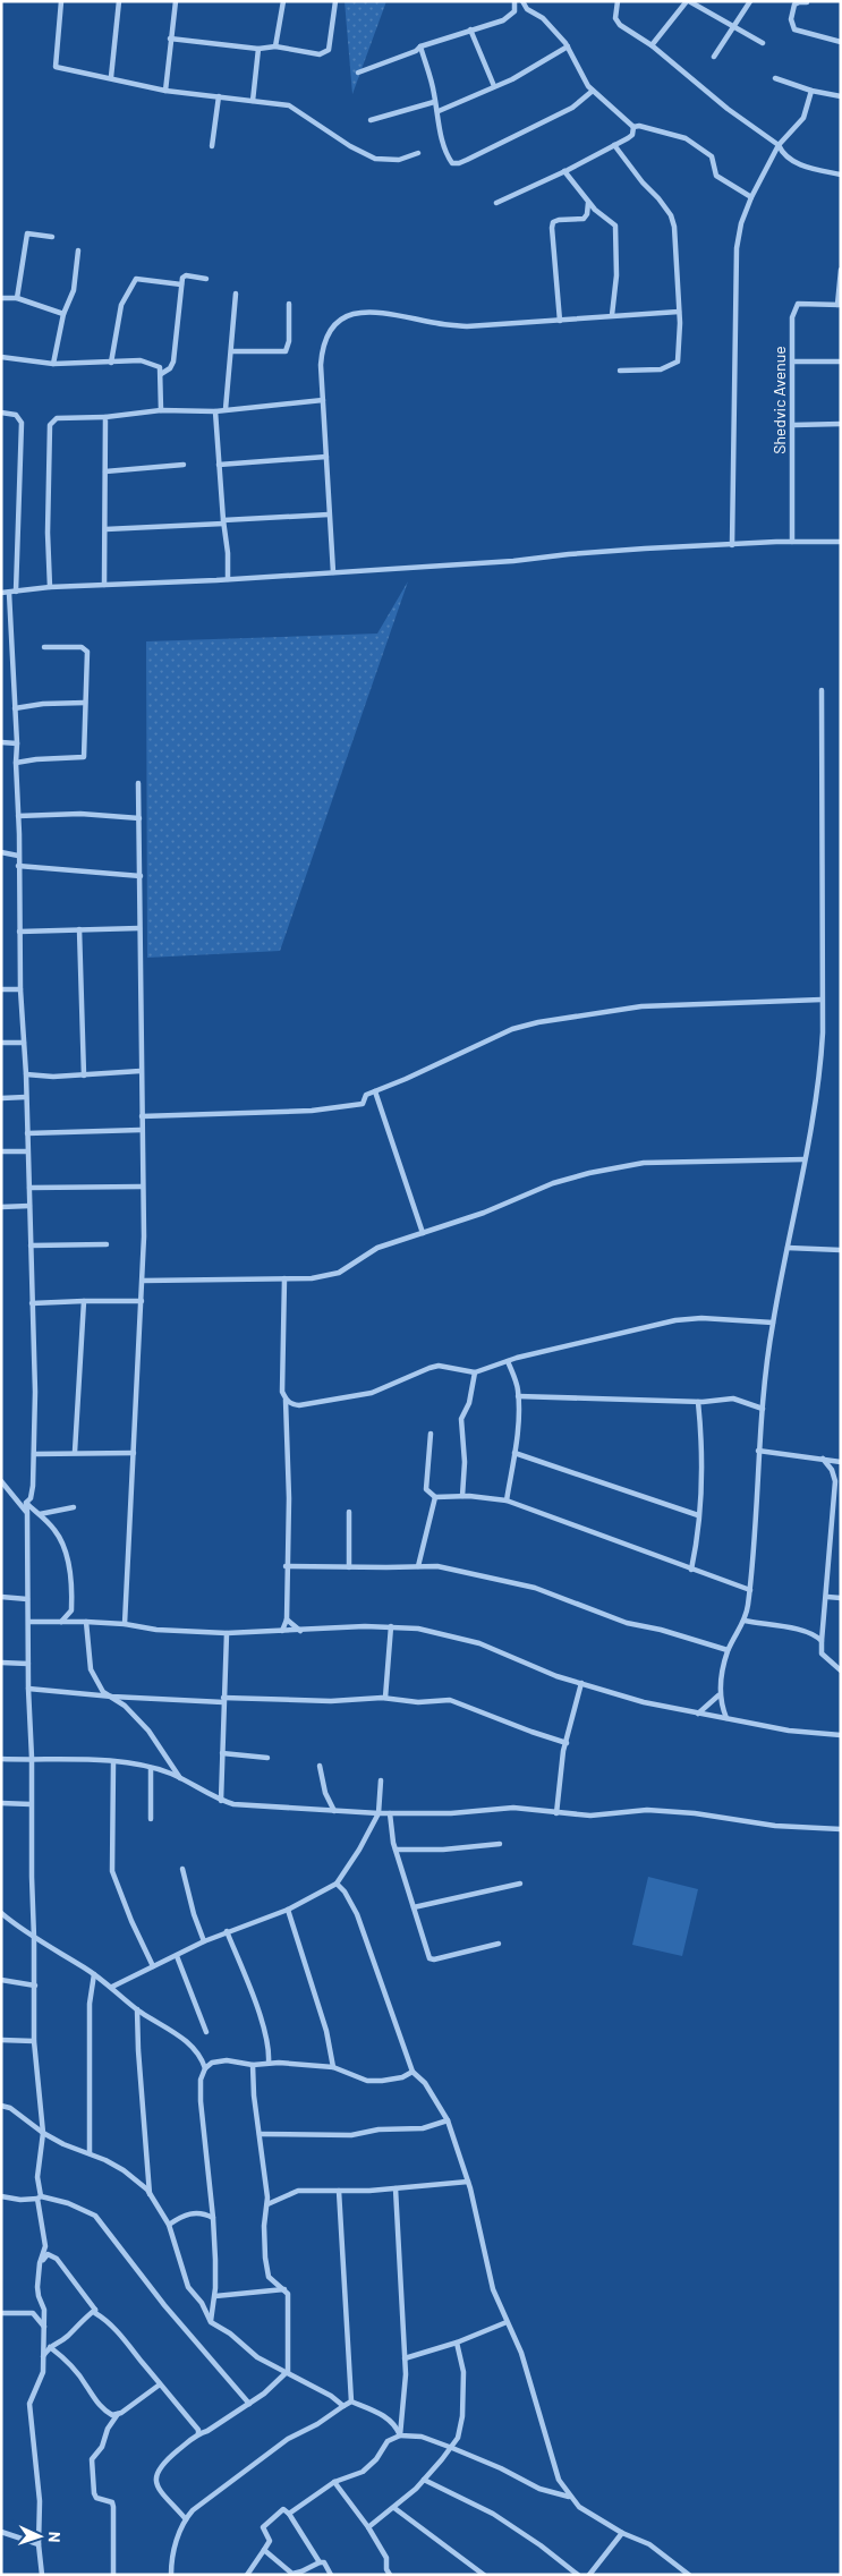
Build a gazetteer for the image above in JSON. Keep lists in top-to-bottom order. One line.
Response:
{"streets":{"street":["Shedvic Avenue"]},"north":"right"}
